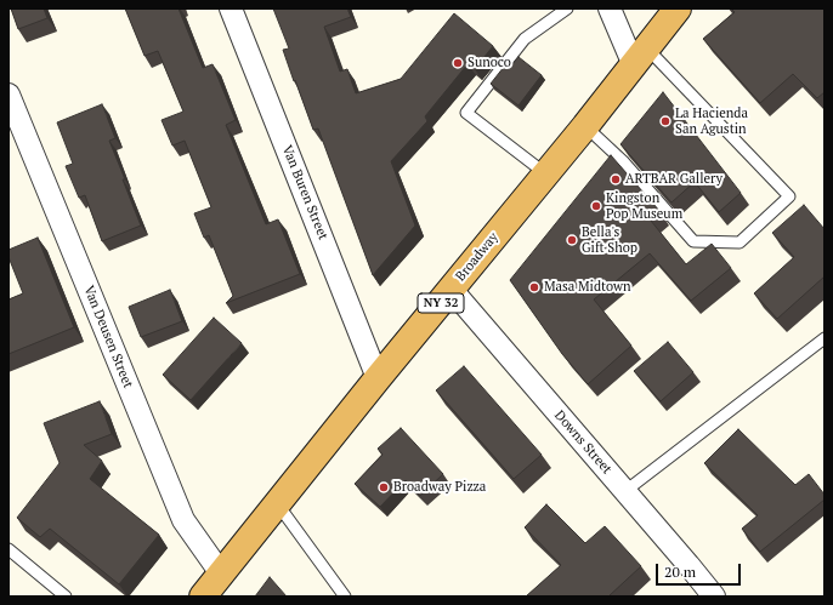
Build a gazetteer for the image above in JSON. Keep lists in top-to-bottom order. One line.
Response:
{"streets":{"highway":["Broadway","NY 32"],"street":["Van Buren Street","Van Deusen Street","Downs Street"]},"crossings":[["Van Buren Street","Broadway"],["Broadway","Van Deusen Street"],["Broadway","Downs Street"]],"places":["Sunoco","La Hacienda San Agustin","ARTBAR Gallery","Kingston Pop Museum","Bella's Gift Shop","Masa Midtown","Broadway Pizza"],"scale_bar":"20 m"}
